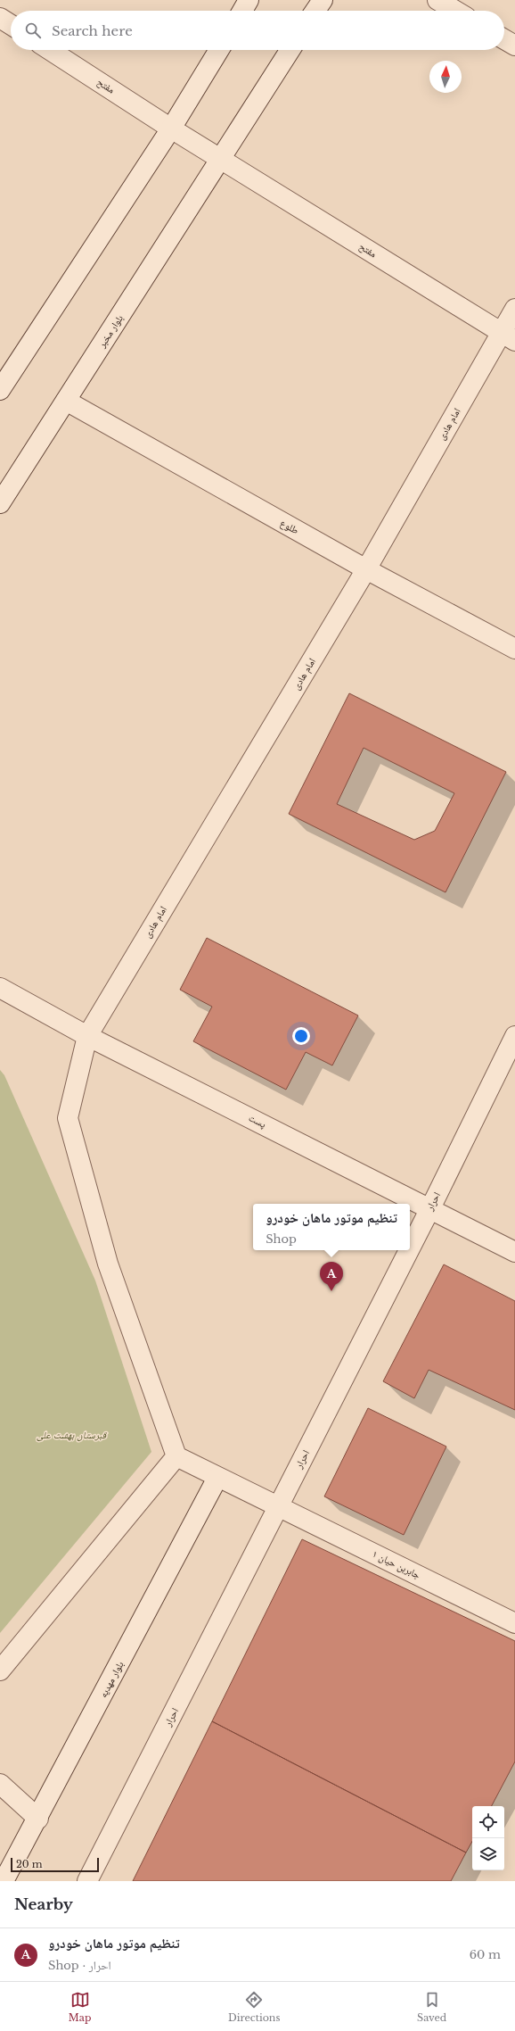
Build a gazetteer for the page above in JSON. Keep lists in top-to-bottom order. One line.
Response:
{"streets":{"street":["مفتح","بلوار مخبر","امام هادی","طلوع","پست","احرار","جابربن حیان ۱","بلوار مهدیه"]},"crossings":[["مفتح","بلوار مخبر"],["مفتح","امام هادی"],["بلوار مخبر","طلوع"],["امام هادی","طلوع"],["امام هادی","پست"],["امام هادی","جابربن حیان ۱"],["پست","احرار"],["احرار","جابربن حیان ۱"],["جابربن حیان ۱","بلوار مهدیه"]],"parks":["قبرستان بهشت علی"],"scale_bar":"20 m","north":"top","page":{"search":"Search here","popup":["تنظیم موتور ماهان خودرو","Shop"],"pins":"A","scale":"20 m","heading":"Nearby","list":[{"mark":"A","name":"تنظیم موتور ماهان خودرو","note":"Shop · احرار","value":"60 m"}],"nav":["Map","Directions","Saved"]}}
